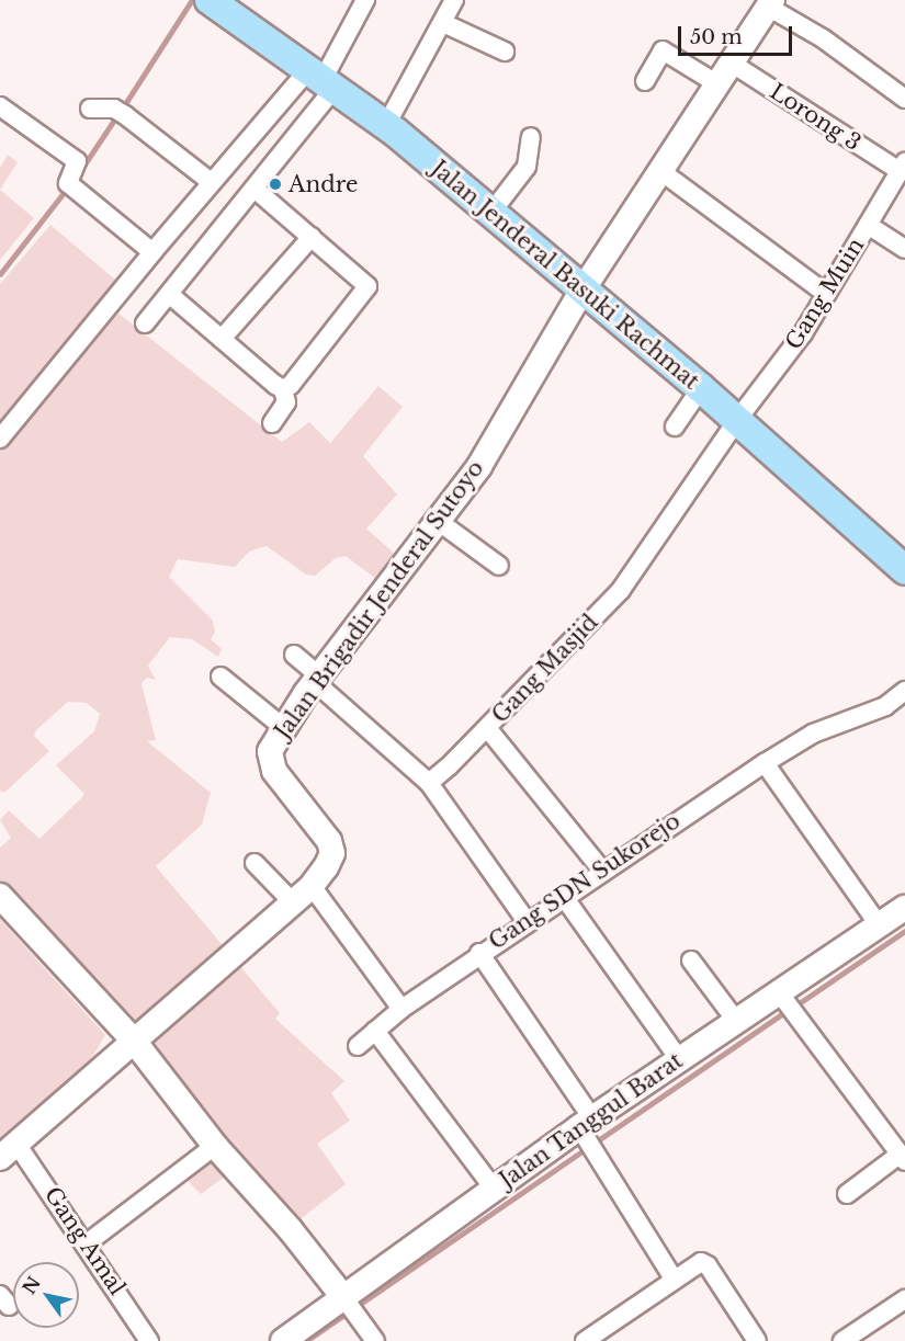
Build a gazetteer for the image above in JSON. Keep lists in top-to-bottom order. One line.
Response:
{"streets":{"main road":["Jalan Jenderal Basuki Rachmat"],"street":["Lorong 3","Gang Muin","Jalan Brigadir Jenderal Sutoyo","Gang Masjid","Gang SDN Sukorejo","Jalan Tanggul Barat","Gang Amal"]},"crossings":[["Lorong 3","Gang Muin"],["Lorong 3","Jalan Brigadir Jenderal Sutoyo"],["Jalan Jenderal Basuki Rachmat","Gang Muin"],["Jalan Jenderal Basuki Rachmat","Jalan Brigadir Jenderal Sutoyo"],["Jalan Jenderal Basuki Rachmat","Gang Masjid"],["Gang Muin","Gang Masjid"],["Jalan Brigadir Jenderal Sutoyo","Gang Amal"]],"places":["Andre"],"scale_bar":"50 m","north":"top left"}
